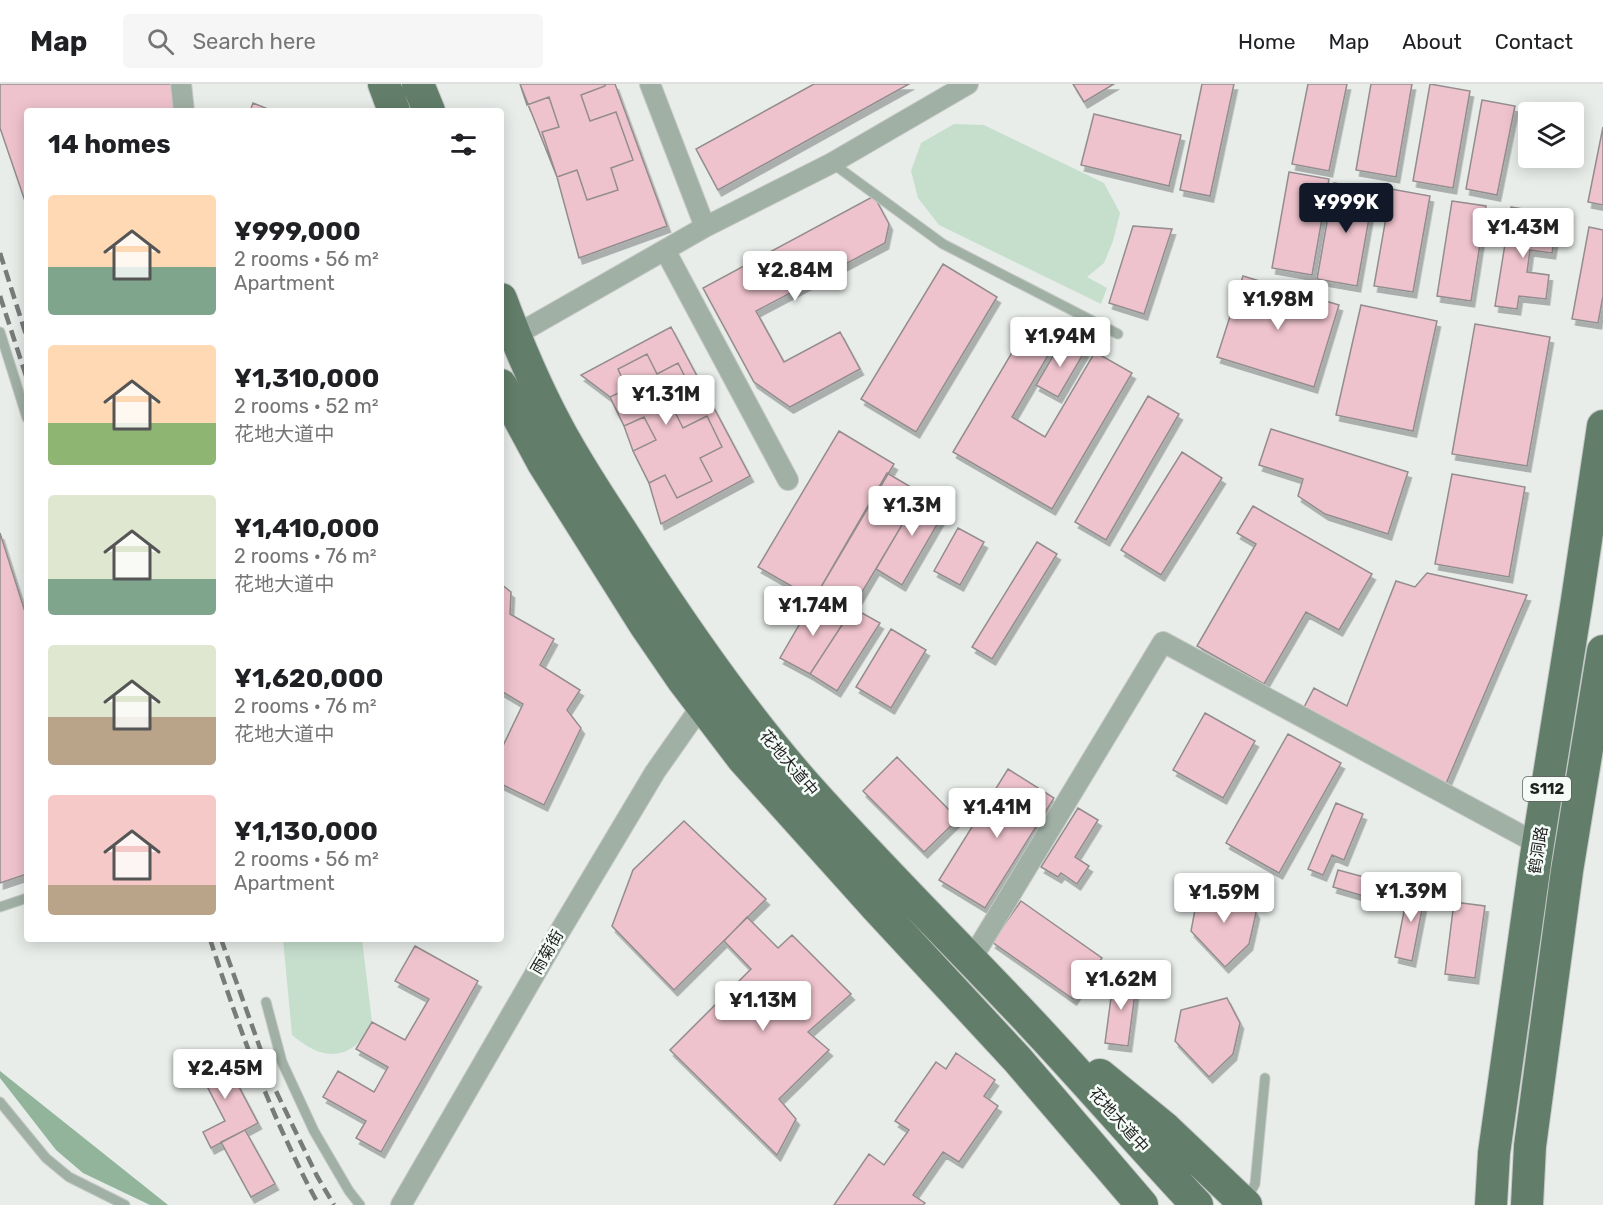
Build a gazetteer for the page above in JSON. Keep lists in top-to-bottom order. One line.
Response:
{"streets":{"main road":["花地大道中","S112","鹤洞路"],"street":["雨菊街"]},"crossings":[["花地大道中","雨菊街"]],"page":{"header":"Map","search":"Search here","nav":["Home","Map","About","Contact"],"heading":"14 homes","list":[{"name":"¥999,000","note":"2 rooms · 56 m² · Apartment"},{"name":"¥1,310,000","note":"2 rooms · 52 m² · 花地大道中"},{"name":"¥1,410,000","note":"2 rooms · 76 m² · 花地大道中"},{"name":"¥1,620,000","note":"2 rooms · 76 m² · 花地大道中"},{"name":"¥1,130,000","note":"2 rooms · 56 m² · Apartment"}],"price":["¥999K","¥1.43M","¥2.84M","¥1.98M","¥1.94M","¥1.31M","¥1.3M","¥1.74M","¥1.41M","¥1.39M","¥1.59M","¥1.62M","¥1.13M","¥2.45M"]}}
